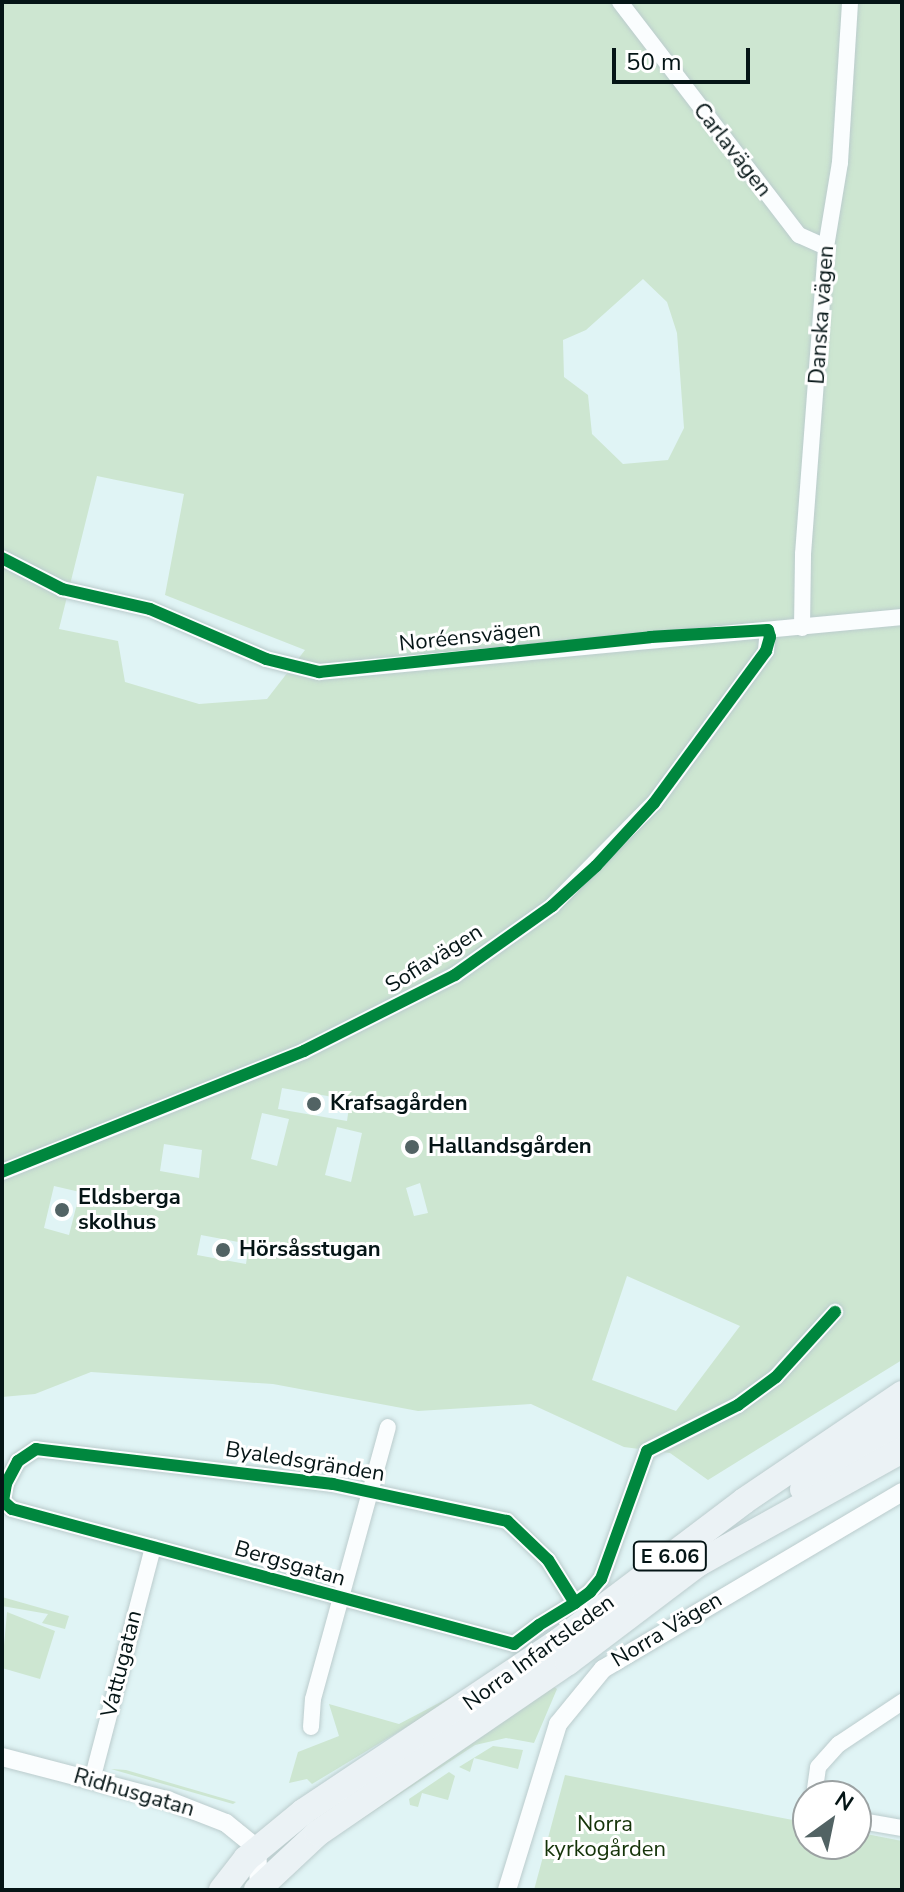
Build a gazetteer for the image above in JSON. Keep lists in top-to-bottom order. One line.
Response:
{"streets":{"highway":["E 6.06","Norra Infartsleden"],"street":["Carlavägen","Danska vägen","Noréensvägen","Sofiavägen","Byaledsgränden","Bergsgatan","Norra Vägen","Vattugatan","Ridhusgatan"]},"crossings":[["Carlavägen","Danska vägen"],["Danska vägen","Noréensvägen"],["Noréensvägen","Sofiavägen"],["Byaledsgränden","Bergsgatan"],["Bergsgatan","Vattugatan"],["Norra Infartsleden","Ridhusgatan"],["Vattugatan","Ridhusgatan"]],"parks":["Norra kyrkogården"],"places":["Krafsagården","Hallandsgården","Eldsberga skolhus","Hörsåsstugan"],"scale_bar":"50 m","north":"top right"}
